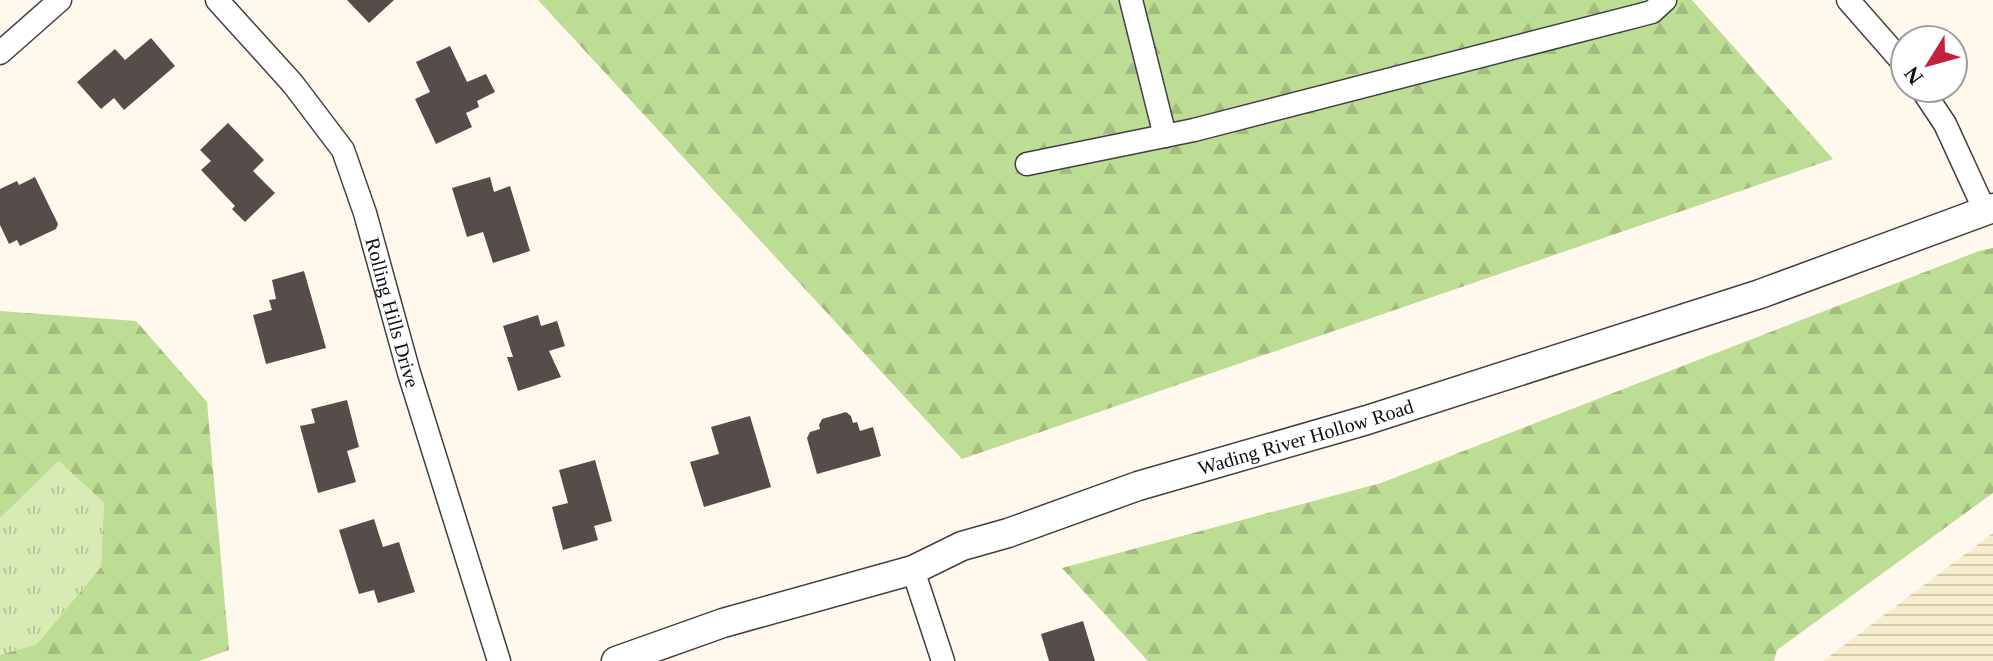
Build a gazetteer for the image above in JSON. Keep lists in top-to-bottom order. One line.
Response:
{"streets":{"street":["Rolling Hills Drive","Wading River Hollow Road"]},"north":"bottom left"}
